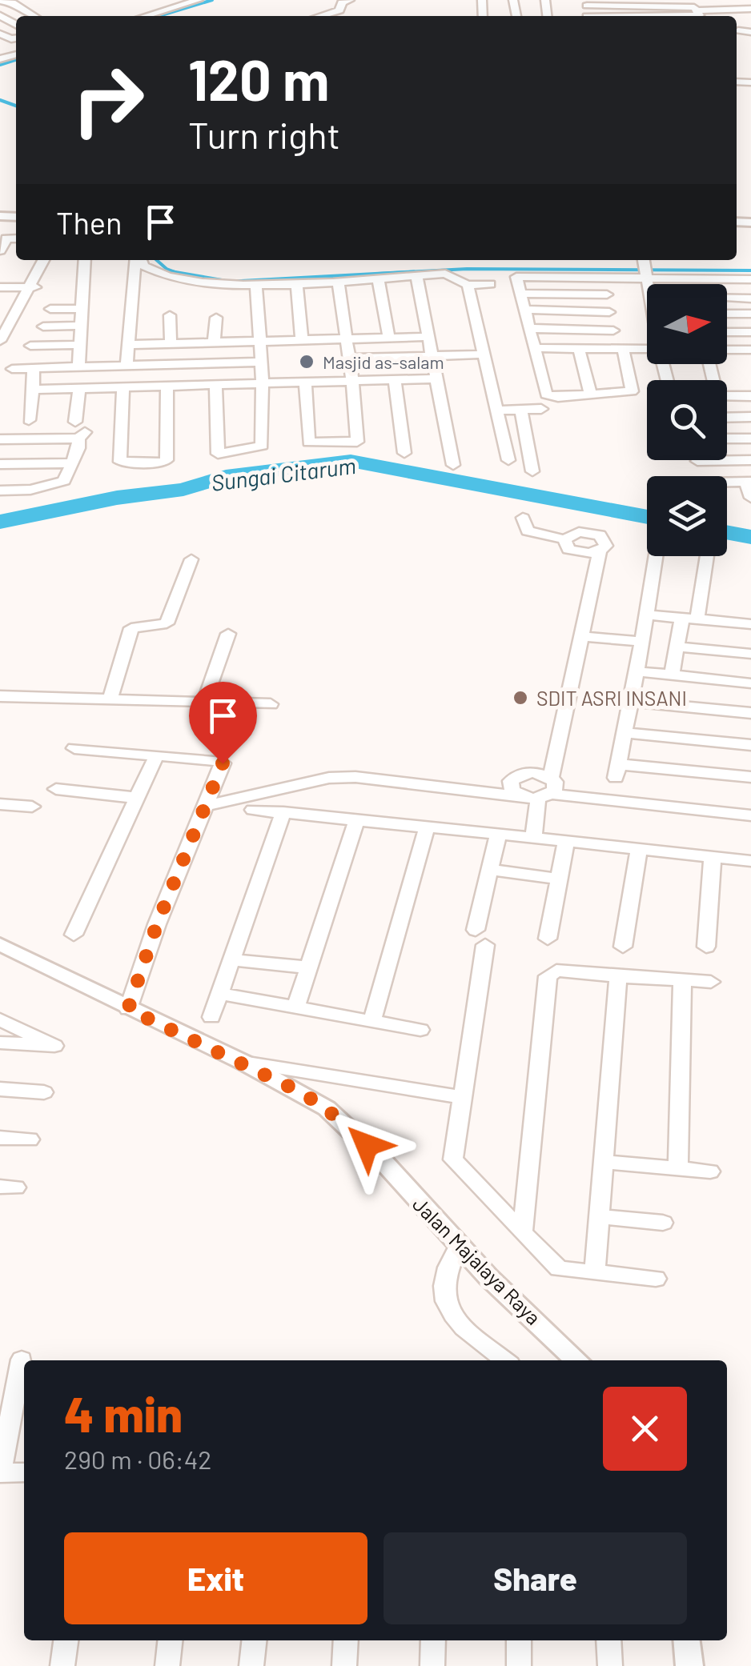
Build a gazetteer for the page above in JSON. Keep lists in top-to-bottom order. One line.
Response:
{"streets":{"street":["Jalan Majalaya Raya"]},"water":["Sungai Citarum"],"places":["Masjid as-salam","SDIT ASRI INSANI"],"north":"right","page":{"turn":["120 m","Turn right"],"then":"Then","heading":["4 min","290 m · 06:42"],"buttons":["Exit","Share"]}}
